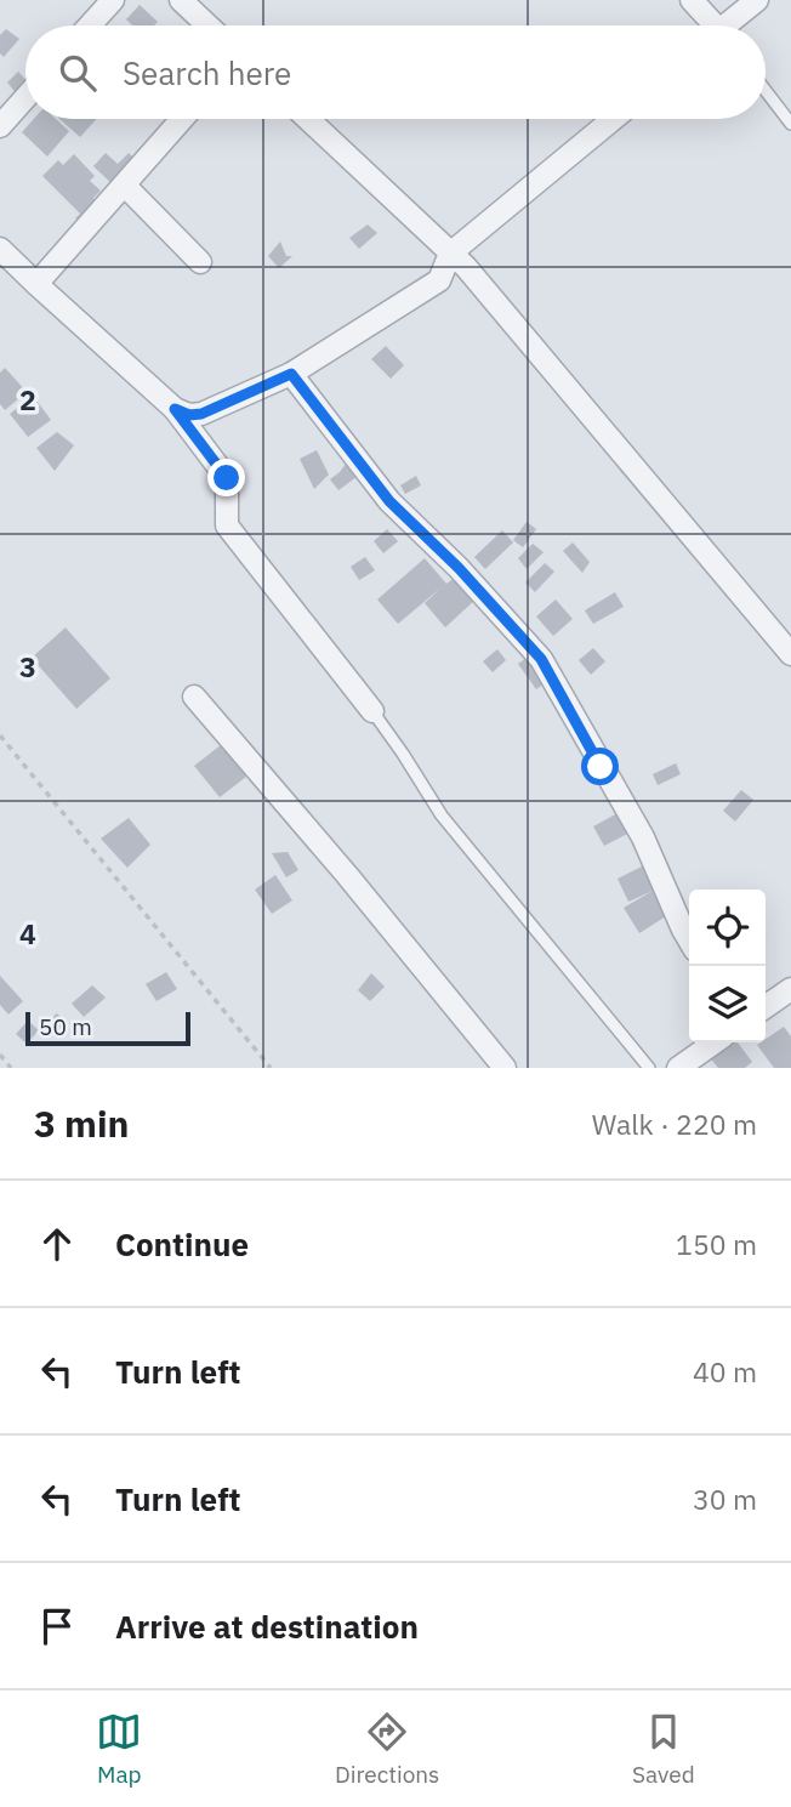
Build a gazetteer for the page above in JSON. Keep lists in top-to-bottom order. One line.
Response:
{"scale_bar":"50 m","page":{"search":"Search here","scale":"50 m","heading":["3 min","Walk · 220 m"],"list":[["Continue","150 m"],["Turn left","40 m"],["Turn left","30 m"],"Arrive at destination"],"nav":["Map","Directions","Saved"]},"grid":{"rows":["2","3","4"]}}
